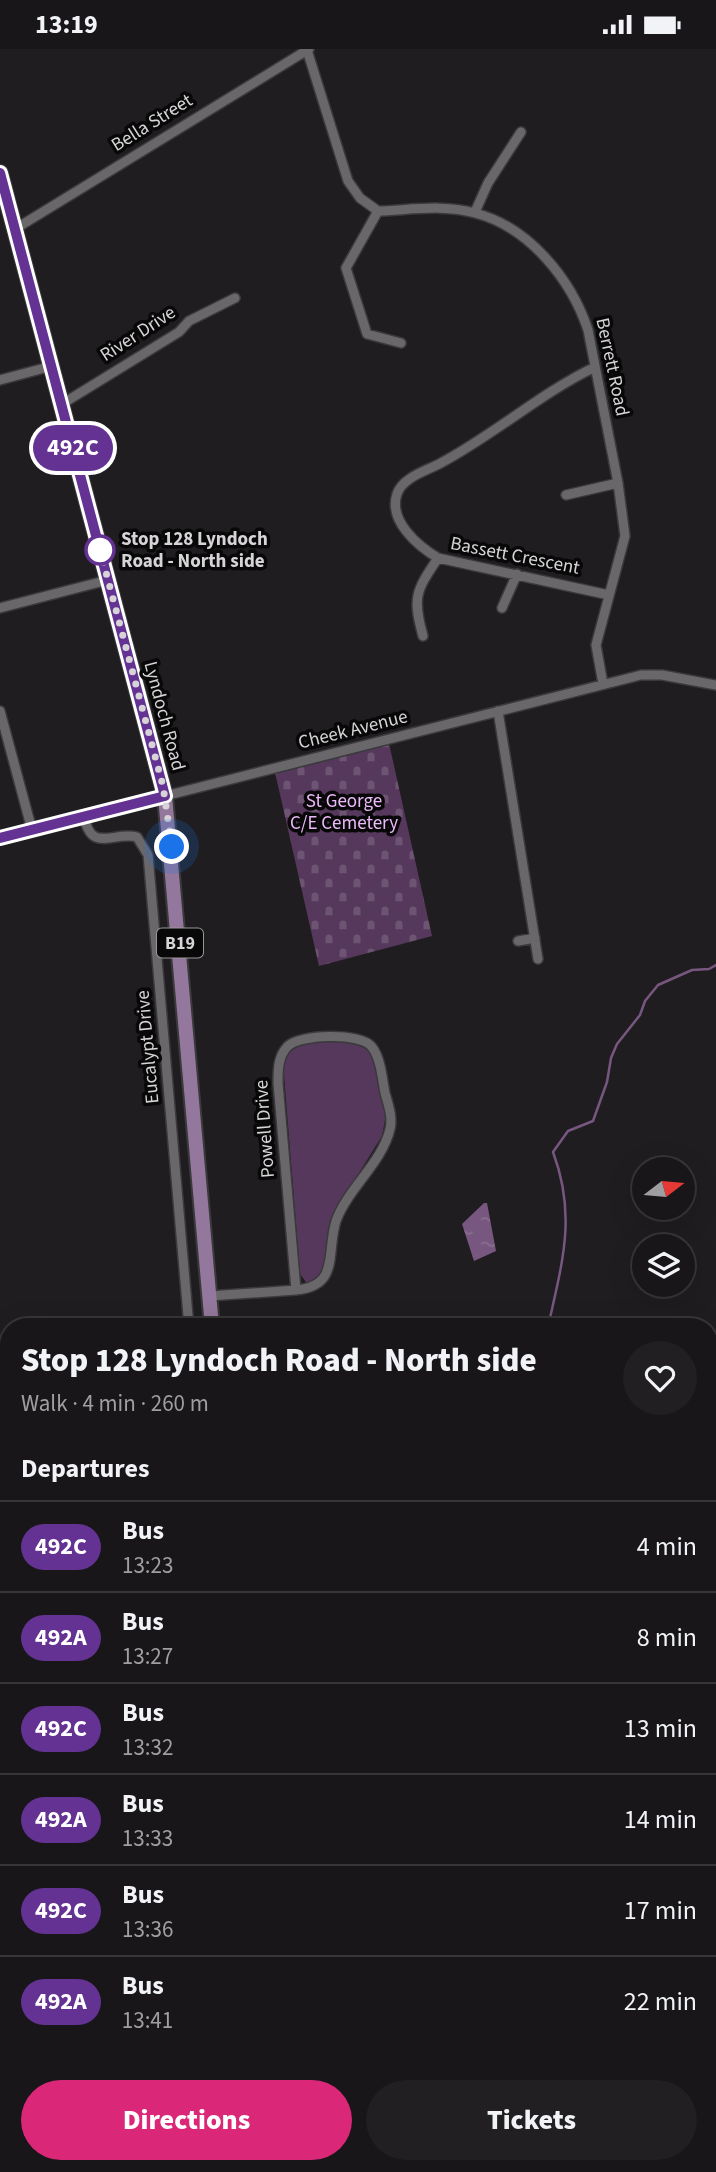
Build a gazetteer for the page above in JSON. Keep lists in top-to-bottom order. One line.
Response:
{"streets":{"main road":["Lyndoch Road","B19"],"street":["Bella Street","River Drive","Berrett Road","Bassett Crescent","Cheek Avenue","Eucalypt Drive","Powell Drive"]},"crossings":[["Bella Street","Lyndoch Road"],["River Drive","Lyndoch Road"],["Berrett Road","Bassett Crescent"],["Berrett Road","Cheek Avenue"],["Lyndoch Road","Cheek Avenue"],["Lyndoch Road","Powell Drive"],["Cheek Avenue","Eucalypt Drive"]],"parks":["St George C/E Cemetery"],"places":["Stop 128 Lyndoch Road - North side"],"lines":["bus line 492C"],"north":"right","page":{"status":"13:19","on_map":"492C","heading":[["Stop 128 Lyndoch Road - North side","Walk · 4 min · 260 m"],"Departures"],"list":[{"mark":"492C","name":"Bus","note":"13:23","value":"4 min"},{"mark":"492A","name":"Bus","note":"13:27","value":"8 min"},{"mark":"492C","name":"Bus","note":"13:32","value":"13 min"},{"mark":"492A","name":"Bus","note":"13:33","value":"14 min"},{"mark":"492C","name":"Bus","note":"13:36","value":"17 min"},{"mark":"492A","name":"Bus","note":"13:41","value":"22 min"}],"buttons":["Directions","Tickets"]}}
